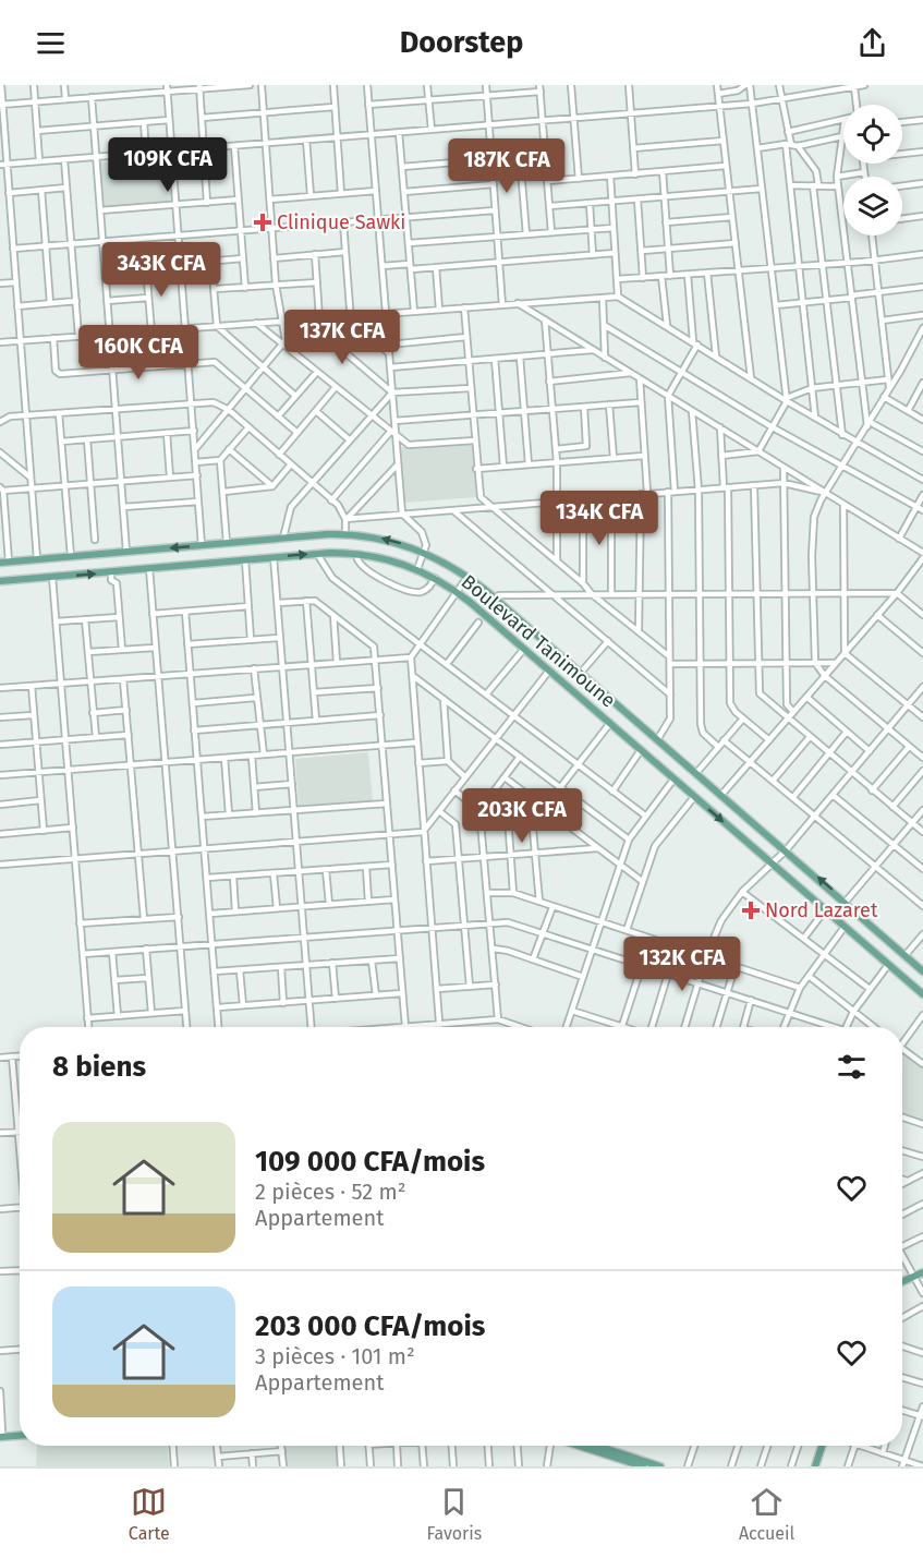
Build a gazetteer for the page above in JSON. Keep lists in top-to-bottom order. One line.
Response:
{"streets":{"main road":["Boulevard Tanimoune"]},"places":{"health":["Clinique Sawki","Nord Lazaret"]},"page":{"header":"Doorstep","price":["109K CFA","187K CFA","343K CFA","137K CFA","160K CFA","134K CFA","203K CFA","132K CFA"],"heading":"8 biens","list":[{"name":"109 000 CFA/mois","note":"2 pièces · 52 m² · Appartement"},{"name":"203 000 CFA/mois","note":"3 pièces · 101 m² · Appartement"}],"tabs":["Carte","Favoris","Accueil"]}}
